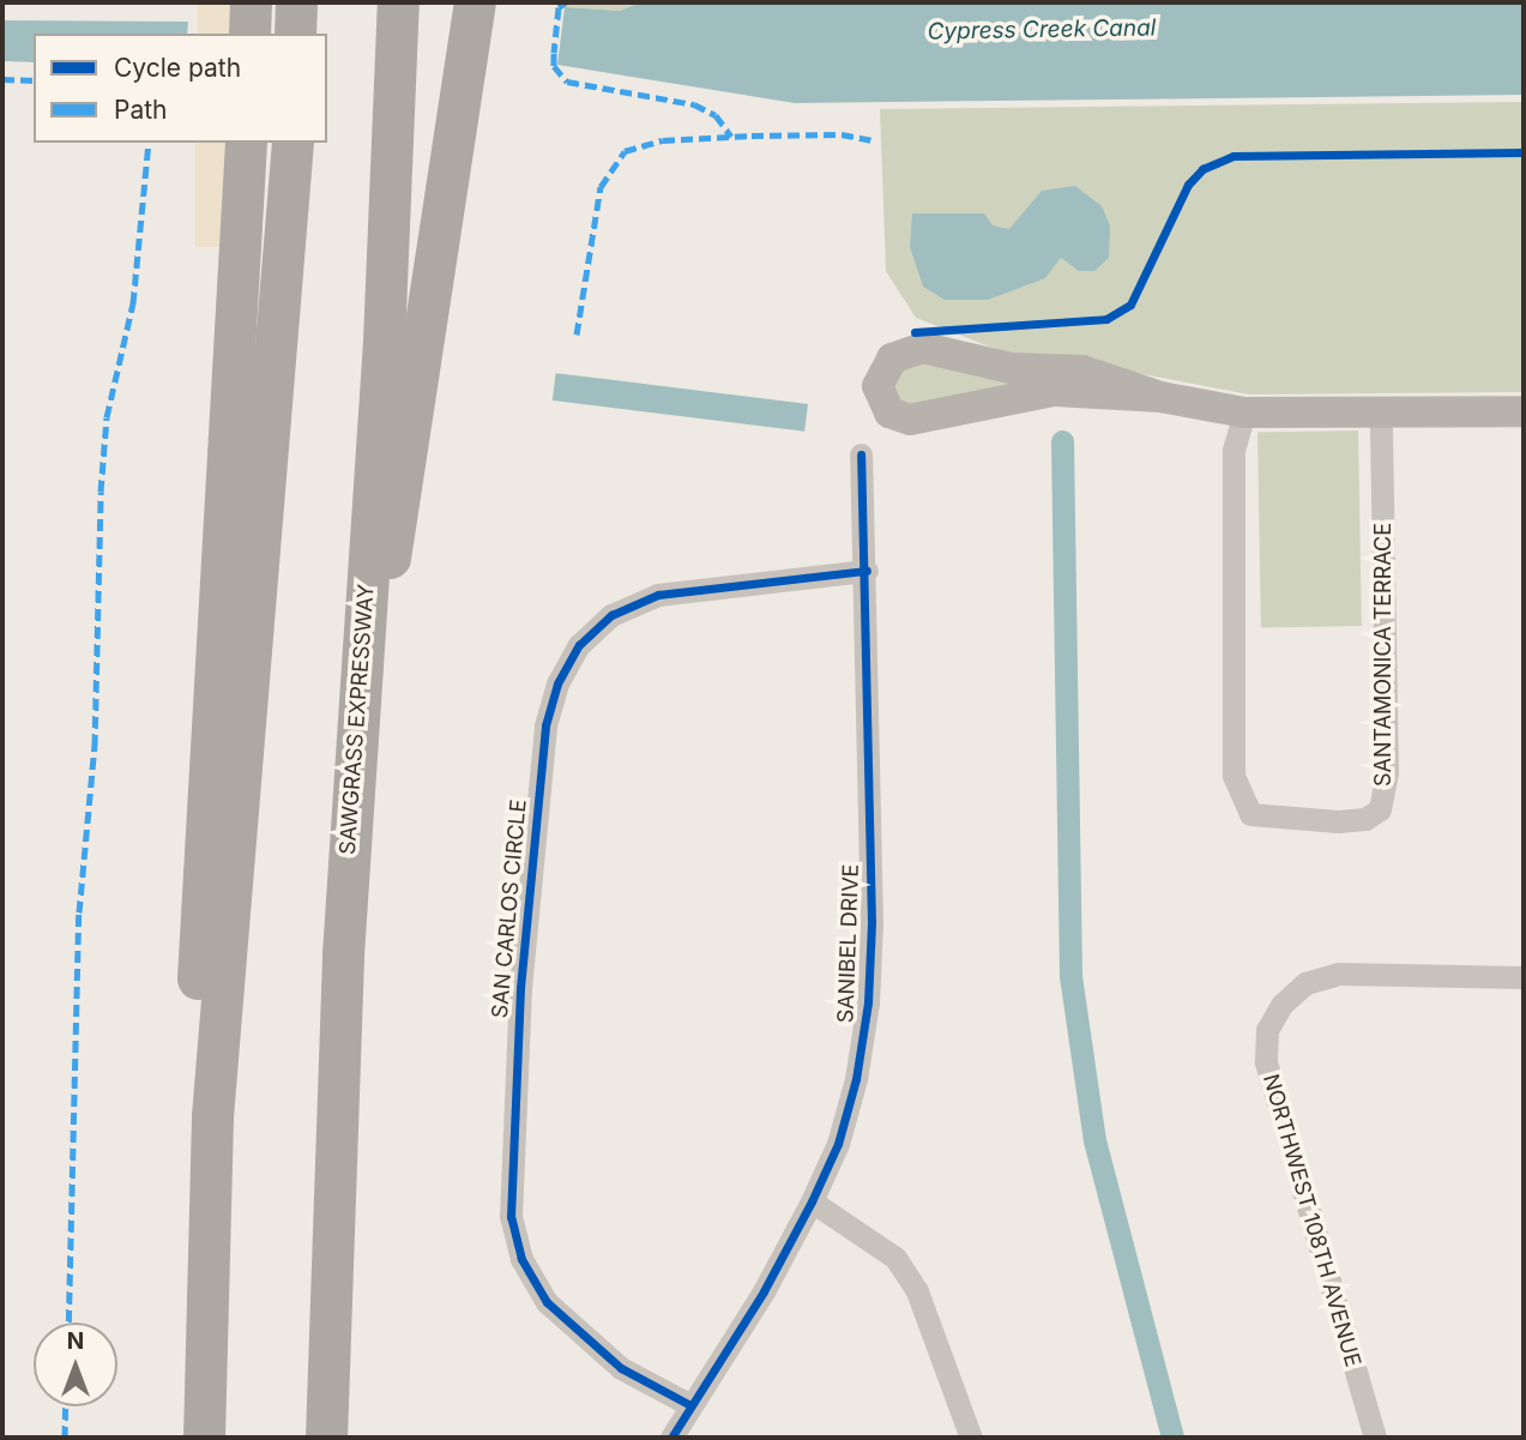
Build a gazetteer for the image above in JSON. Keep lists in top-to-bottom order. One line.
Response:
{"streets":{"highway":["SAWGRASS EXPRESSWAY"],"street":["SANTAMONICA TERRACE","SAN CARLOS CIRCLE","SANIBEL DRIVE","NORTHWEST 108TH AVENUE"]},"crossings":[["SAN CARLOS CIRCLE","SANIBEL DRIVE"]],"water":["Cypress Creek Canal"],"legend":["Cycle path","Path"],"north":"top"}
